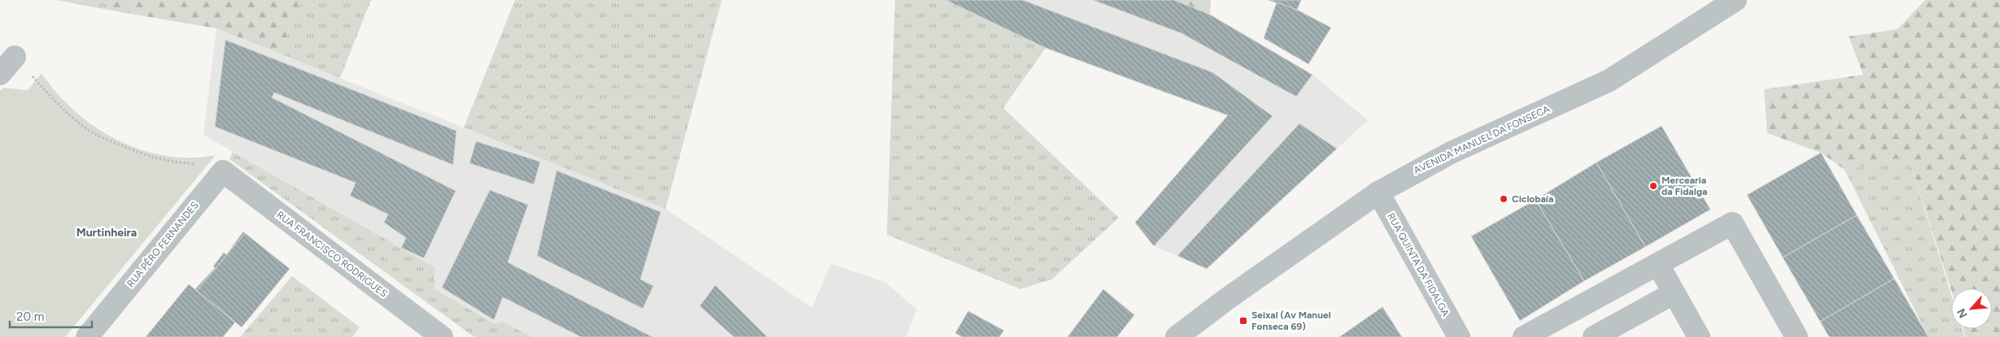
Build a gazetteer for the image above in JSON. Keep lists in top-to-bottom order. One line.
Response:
{"streets":{"street":["AVENIDA MANUEL DA FONSECA","RUA PÊRO FERNANDES","RUA FRANCISCO RODRIGUES","RUA QUINTA DA FIDALGA"]},"crossings":[["AVENIDA MANUEL DA FONSECA","RUA QUINTA DA FIDALGA"],["RUA PÊRO FERNANDES","RUA FRANCISCO RODRIGUES"]],"districts":["Murtinheira"],"places":{"other":["Mercearia da Fidalga","Ciclobaía"],"transit":["Seixal (Av Manuel Fonseca 69)"]},"scale_bar":"20 m","north":"bottom left"}
